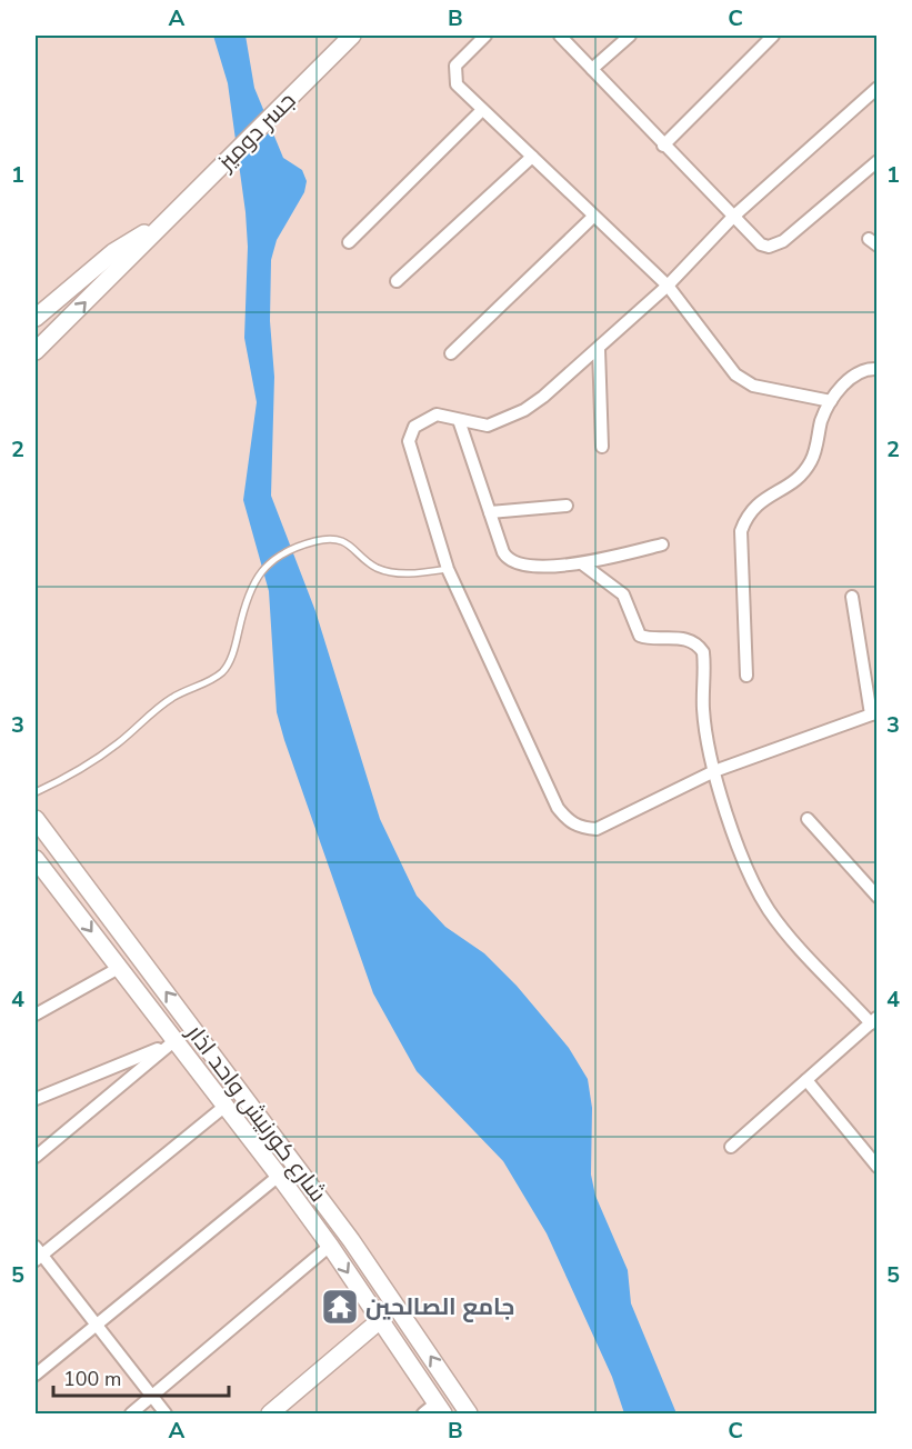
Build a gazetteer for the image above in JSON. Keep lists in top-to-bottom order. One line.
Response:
{"streets":{"main road":["جسر دوميز","شارع كورنيش واحد اذار"]},"places":{"temple":["جامع الصالحين"]},"scale_bar":"100 m","grid":{"columns":["A","B","C"],"rows":["1","2","3","4","5"]}}
